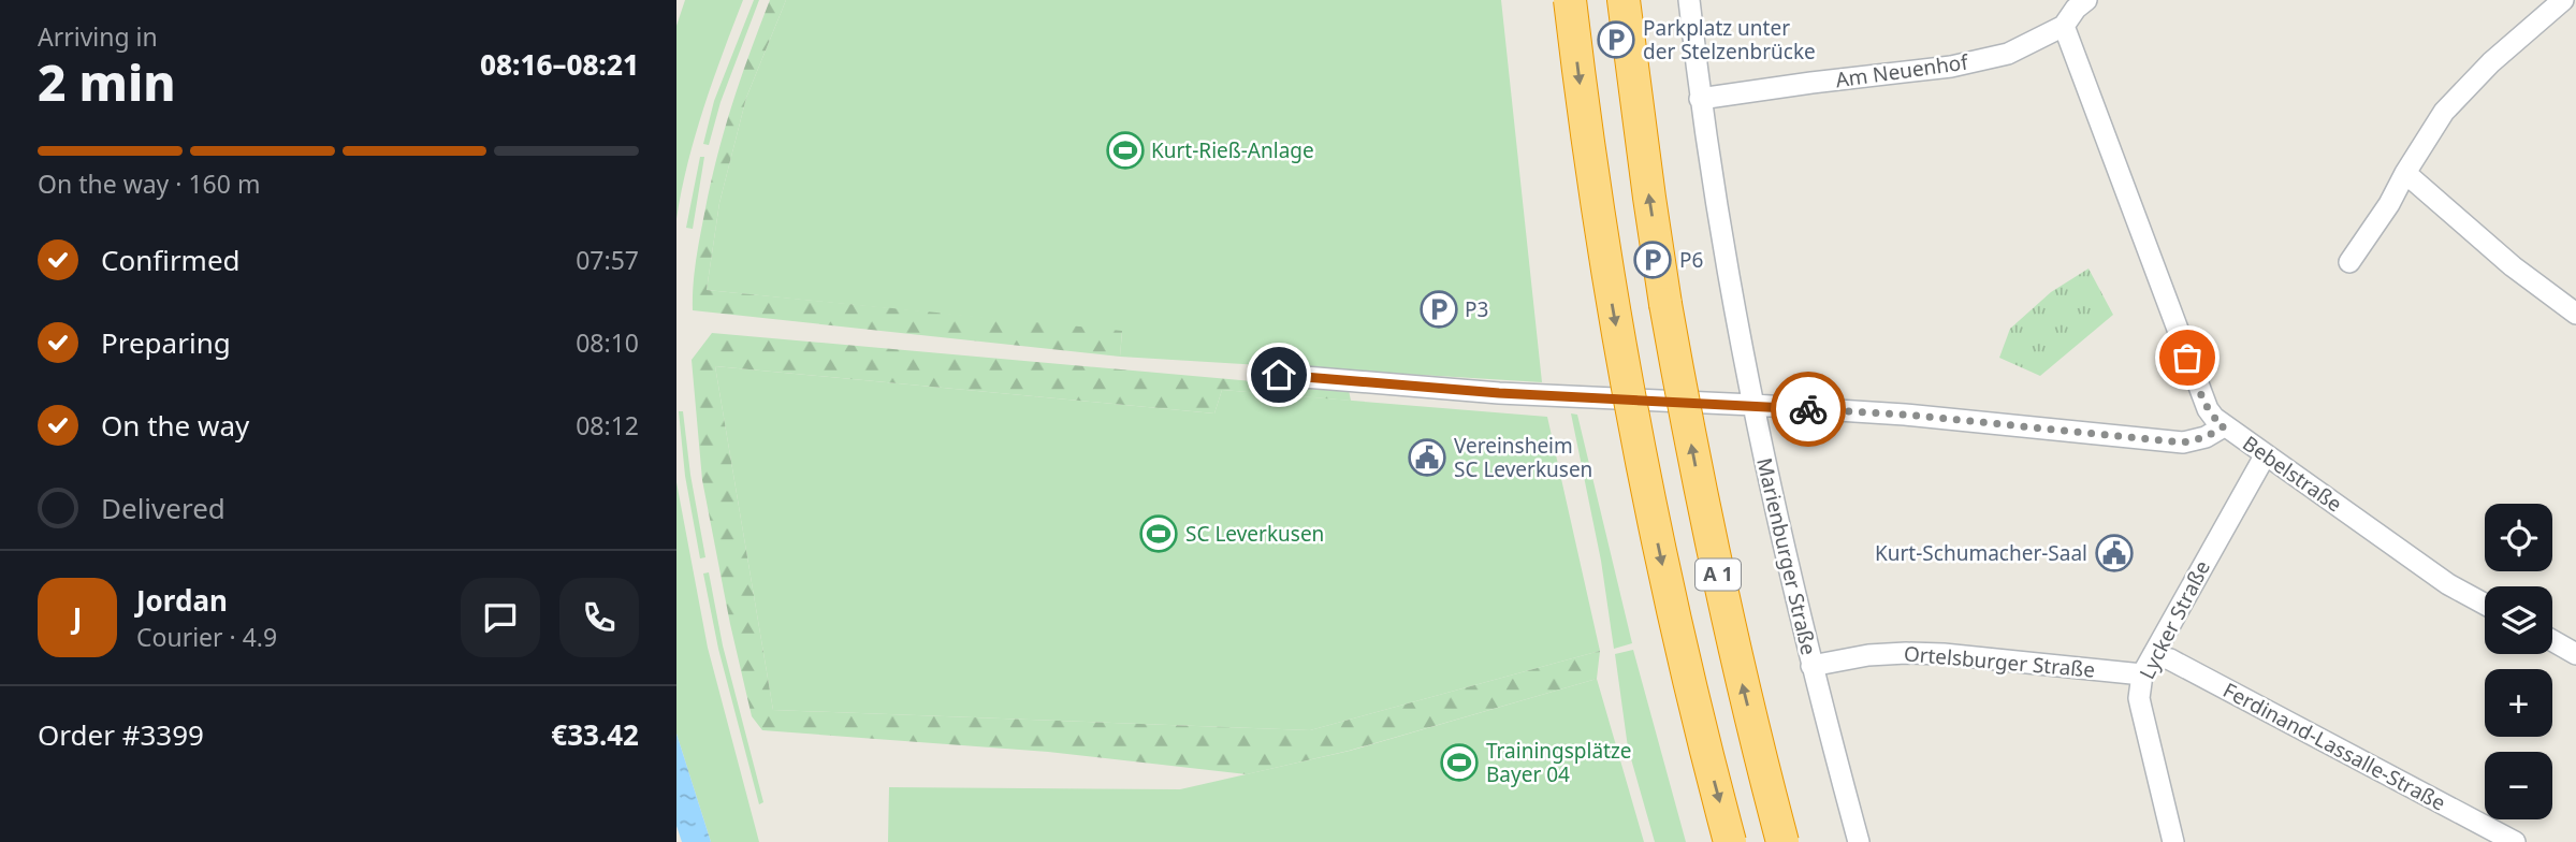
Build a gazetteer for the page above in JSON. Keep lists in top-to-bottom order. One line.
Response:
{"streets":{"highway":["A 1"],"street":["Am Neuenhof","Bebelstraße","Marienburger Straße","Lycker Straße","Ortelsburger Straße","Ferdinand-Lassalle-Straße"]},"crossings":[["Am Neuenhof","Bebelstraße"],["Am Neuenhof","Marienburger Straße"],["Bebelstraße","Lycker Straße"],["Marienburger Straße","Ortelsburger Straße"],["Lycker Straße","Ortelsburger Straße"],["Lycker Straße","Ferdinand-Lassalle-Straße"]],"places":{"parking":["Parkplatz unter der Stelzenbrücke","P6","P3"],"sports":["Kurt-Rieß-Anlage","SC Leverkusen","Trainingsplätze Bayer 04"],"public building":["Vereinsheim SC Leverkusen","Kurt-Schumacher-Saal"]},"page":{"heading":["2 min","Arriving in","08:16–08:21"],"panel":["Jordan","Courier · 4.9","Order #3399","€33.42"],"bar":"On the way · 160 m","list":[["Confirmed","07:57"],["Preparing","08:10"],["On the way","08:12"],"Delivered"],"map_buttons":["+","−"],"round":"J"}}
